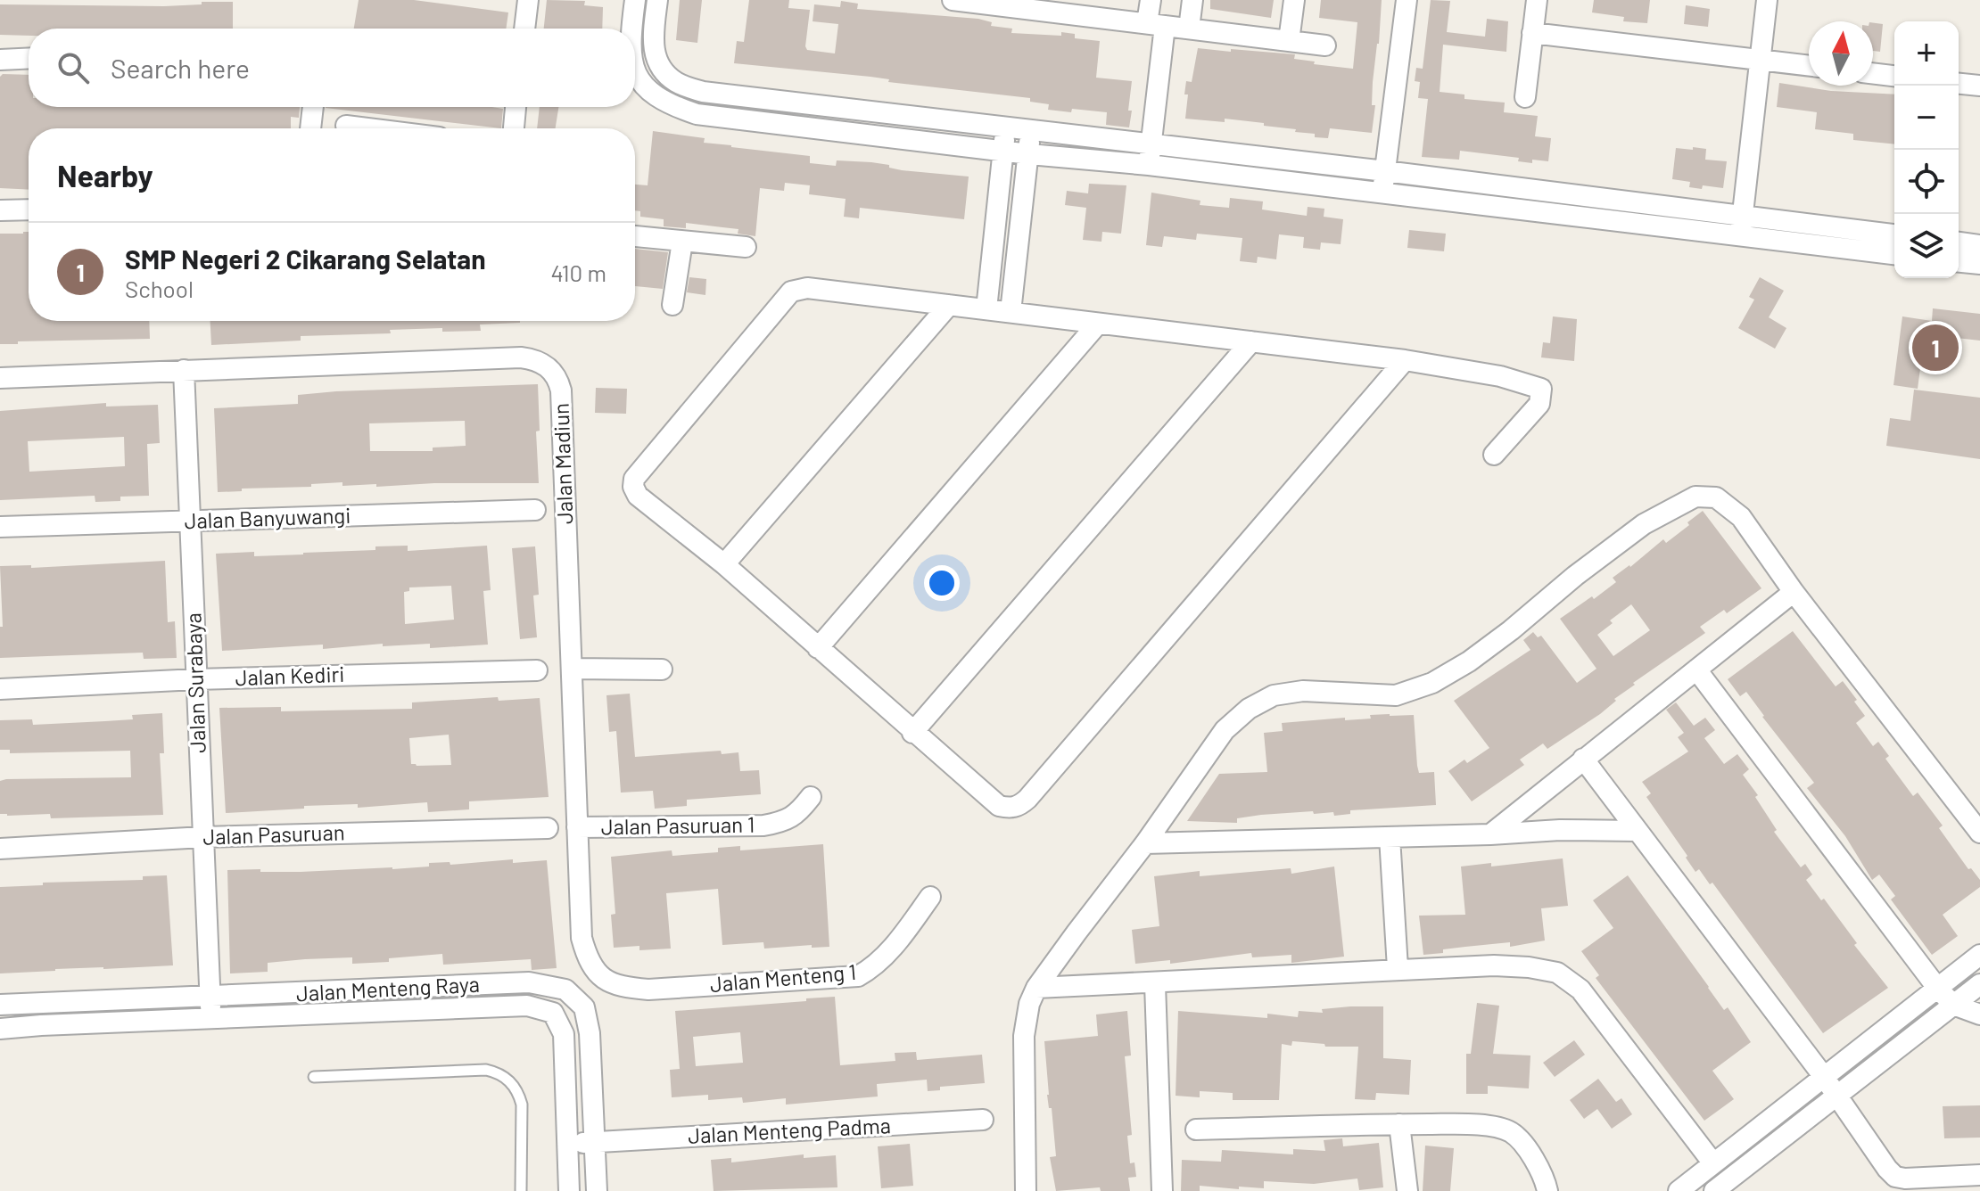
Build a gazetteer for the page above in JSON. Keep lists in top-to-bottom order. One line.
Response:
{"streets":{"street":["Jalan Madiun","Jalan Banyuwangi","Jalan Kediri","Jalan Surabaya","Jalan Pasuruan 1","Jalan Pasuruan","Jalan Menteng 1","Jalan Menteng Raya","Jalan Menteng Padma"]},"crossings":[["Jalan Madiun","Jalan Surabaya"],["Jalan Madiun","Jalan Pasuruan 1"],["Jalan Madiun","Jalan Menteng 1"],["Jalan Banyuwangi","Jalan Surabaya"],["Jalan Kediri","Jalan Surabaya"],["Jalan Surabaya","Jalan Pasuruan"],["Jalan Surabaya","Jalan Menteng Raya"],["Jalan Menteng Raya","Jalan Menteng Padma"]],"north":"top","page":{"map_buttons":["+","−"],"search":"Search here","heading":"Nearby","list":[{"mark":"1","name":"SMP Negeri 2 Cikarang Selatan","note":"School","value":"410 m"}],"pins":"1"}}
